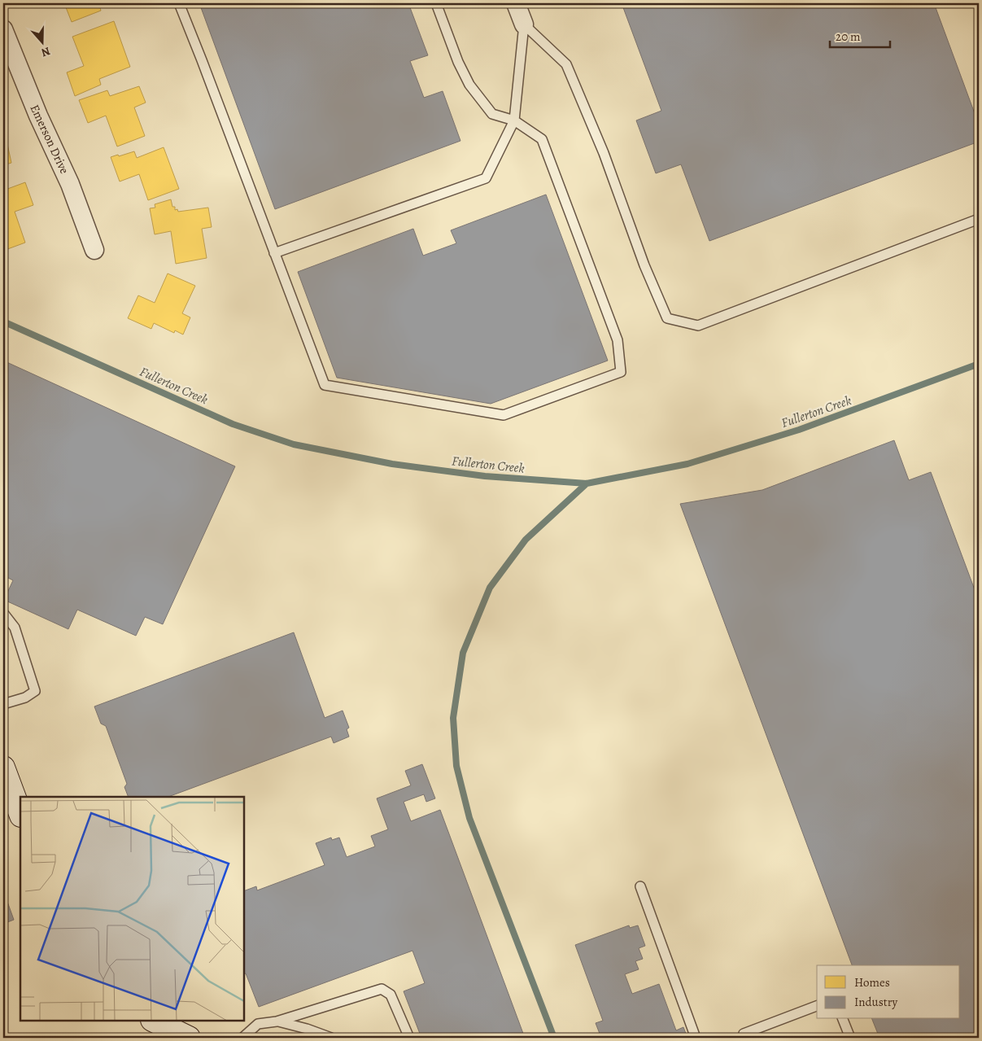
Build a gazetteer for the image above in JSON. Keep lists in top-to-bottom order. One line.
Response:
{"streets":{"street":["Emerson Drive"]},"water":["Fullerton Creek"],"legend":["Homes","Industry"],"scale_bar":"20 m","north":"bottom"}
